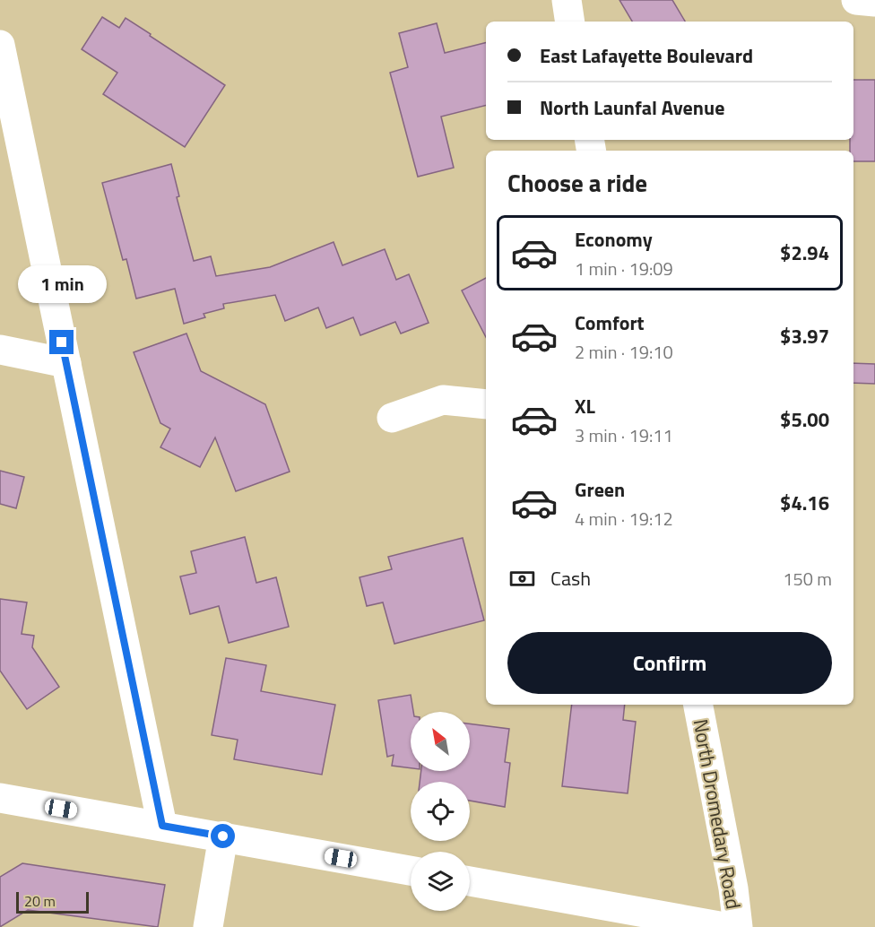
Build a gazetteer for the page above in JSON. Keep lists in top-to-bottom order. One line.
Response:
{"streets":{"street":["North Dromedary Road"]},"scale_bar":"20 m","north":"top left","page":{"banner":["East Lafayette Boulevard","North Launfal Avenue"],"heading":"Choose a ride","list":[{"name":"Economy","note":"1 min · 19:09","value":"$2.94"},{"name":"Comfort","note":"2 min · 19:10","value":"$3.97"},{"name":"XL","note":"3 min · 19:11","value":"$5.00"},{"name":"Green","note":"4 min · 19:12","value":"$4.16"}],"bubble":"1 min","pay":["Cash","150 m"],"buttons":"Confirm","scale":"20 m"}}
